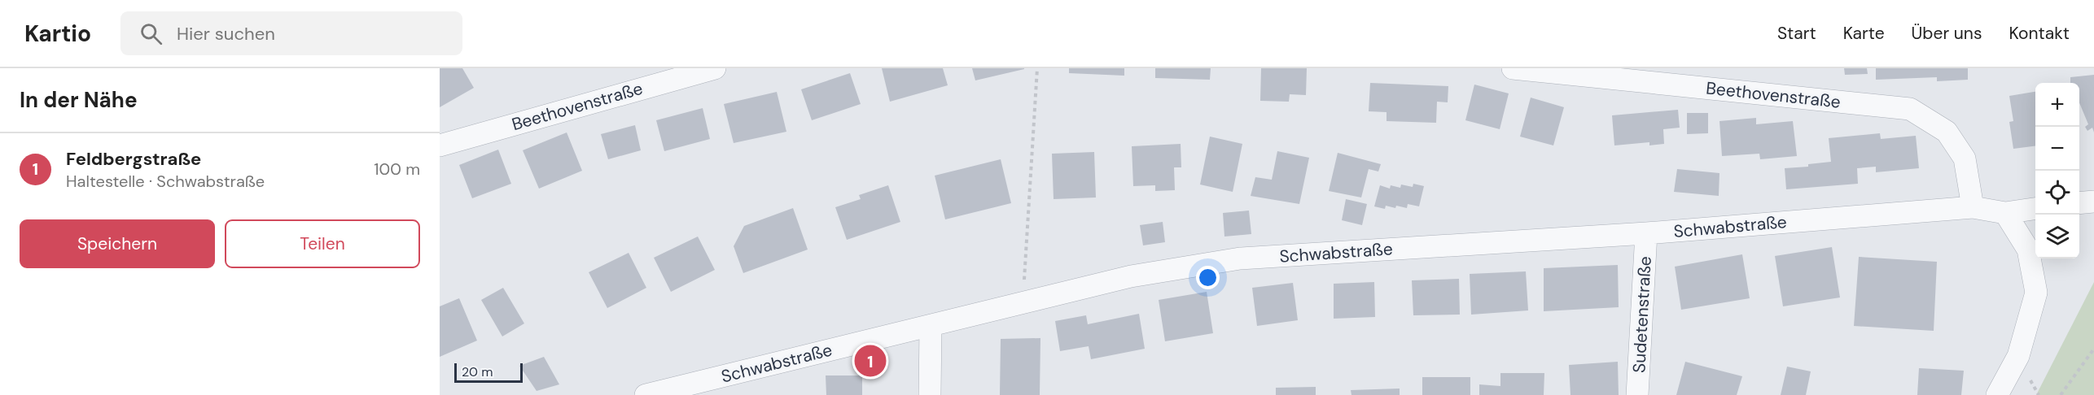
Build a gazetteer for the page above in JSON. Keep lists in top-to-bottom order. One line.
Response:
{"streets":{"street":["Beethovenstraße","Schwabstraße","Sudetenstraße"]},"crossings":[["Beethovenstraße","Schwabstraße"],["Schwabstraße","Sudetenstraße"]],"scale_bar":"20 m","page":{"header":"Kartio","search":"Hier suchen","nav":["Start","Karte","Über uns","Kontakt"],"heading":"In der Nähe","map_buttons":["+","−"],"list":[{"mark":"1","name":"Feldbergstraße","note":"Haltestelle · Schwabstraße","value":"100 m"}],"buttons":["Speichern","Teilen"],"pins":"1","scale":"20 m"}}
